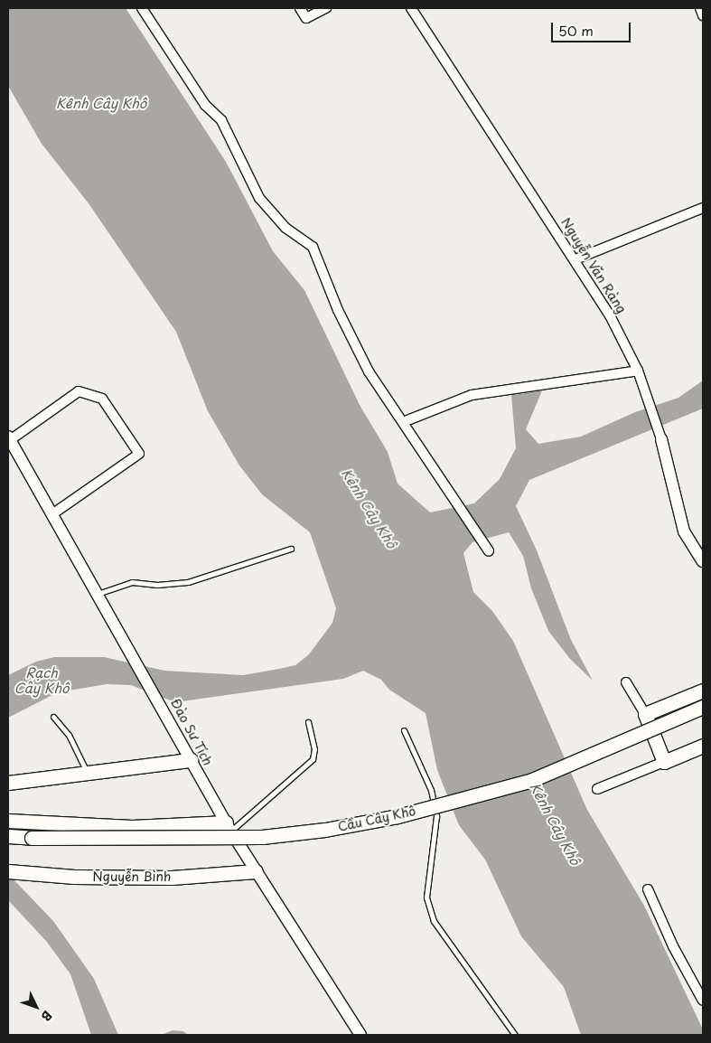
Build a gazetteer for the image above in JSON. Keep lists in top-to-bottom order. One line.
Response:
{"streets":{"main road":["Cầu Cây Khô","Nguyễn Bình"],"street":["Nguyễn Văn Ràng","Đào Sư Tích"]},"crossings":[["Đào Sư Tích","Nguyễn Bình"]],"water":["Kênh Cây Khô","Rạch Cây Khô"],"scale_bar":"50 m","north":"bottom right"}
